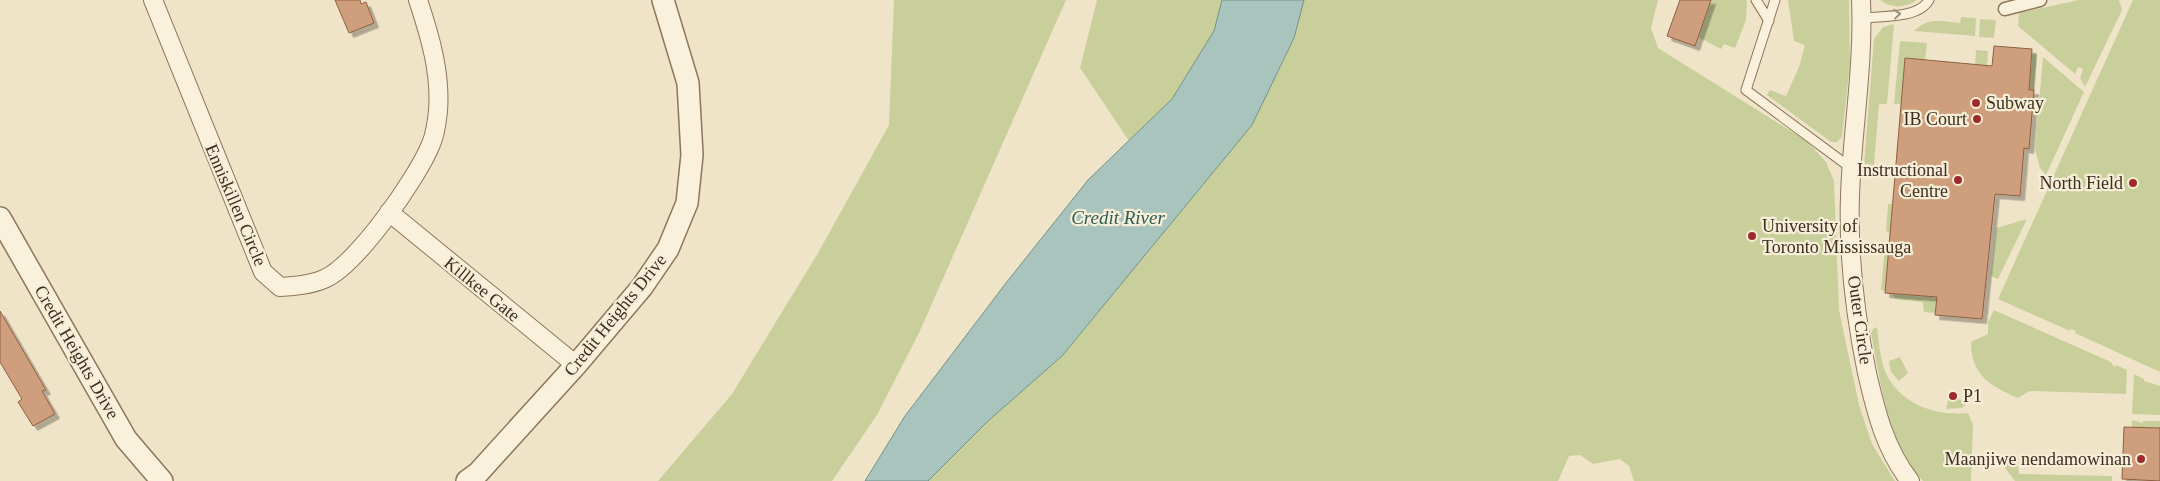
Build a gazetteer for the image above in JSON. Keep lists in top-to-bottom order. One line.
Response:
{"streets":{"street":["Enniskillen Circle","Killkee Gate","Credit Heights Drive","Outer Circle"]},"crossings":[["Enniskillen Circle","Killkee Gate"],["Killkee Gate","Credit Heights Drive"]],"water":["Credit River"],"places":["Subway","IB Court","Instructional Centre","North Field","University of Toronto Mississauga","P1","Maanjiwe nendamowinan"]}
